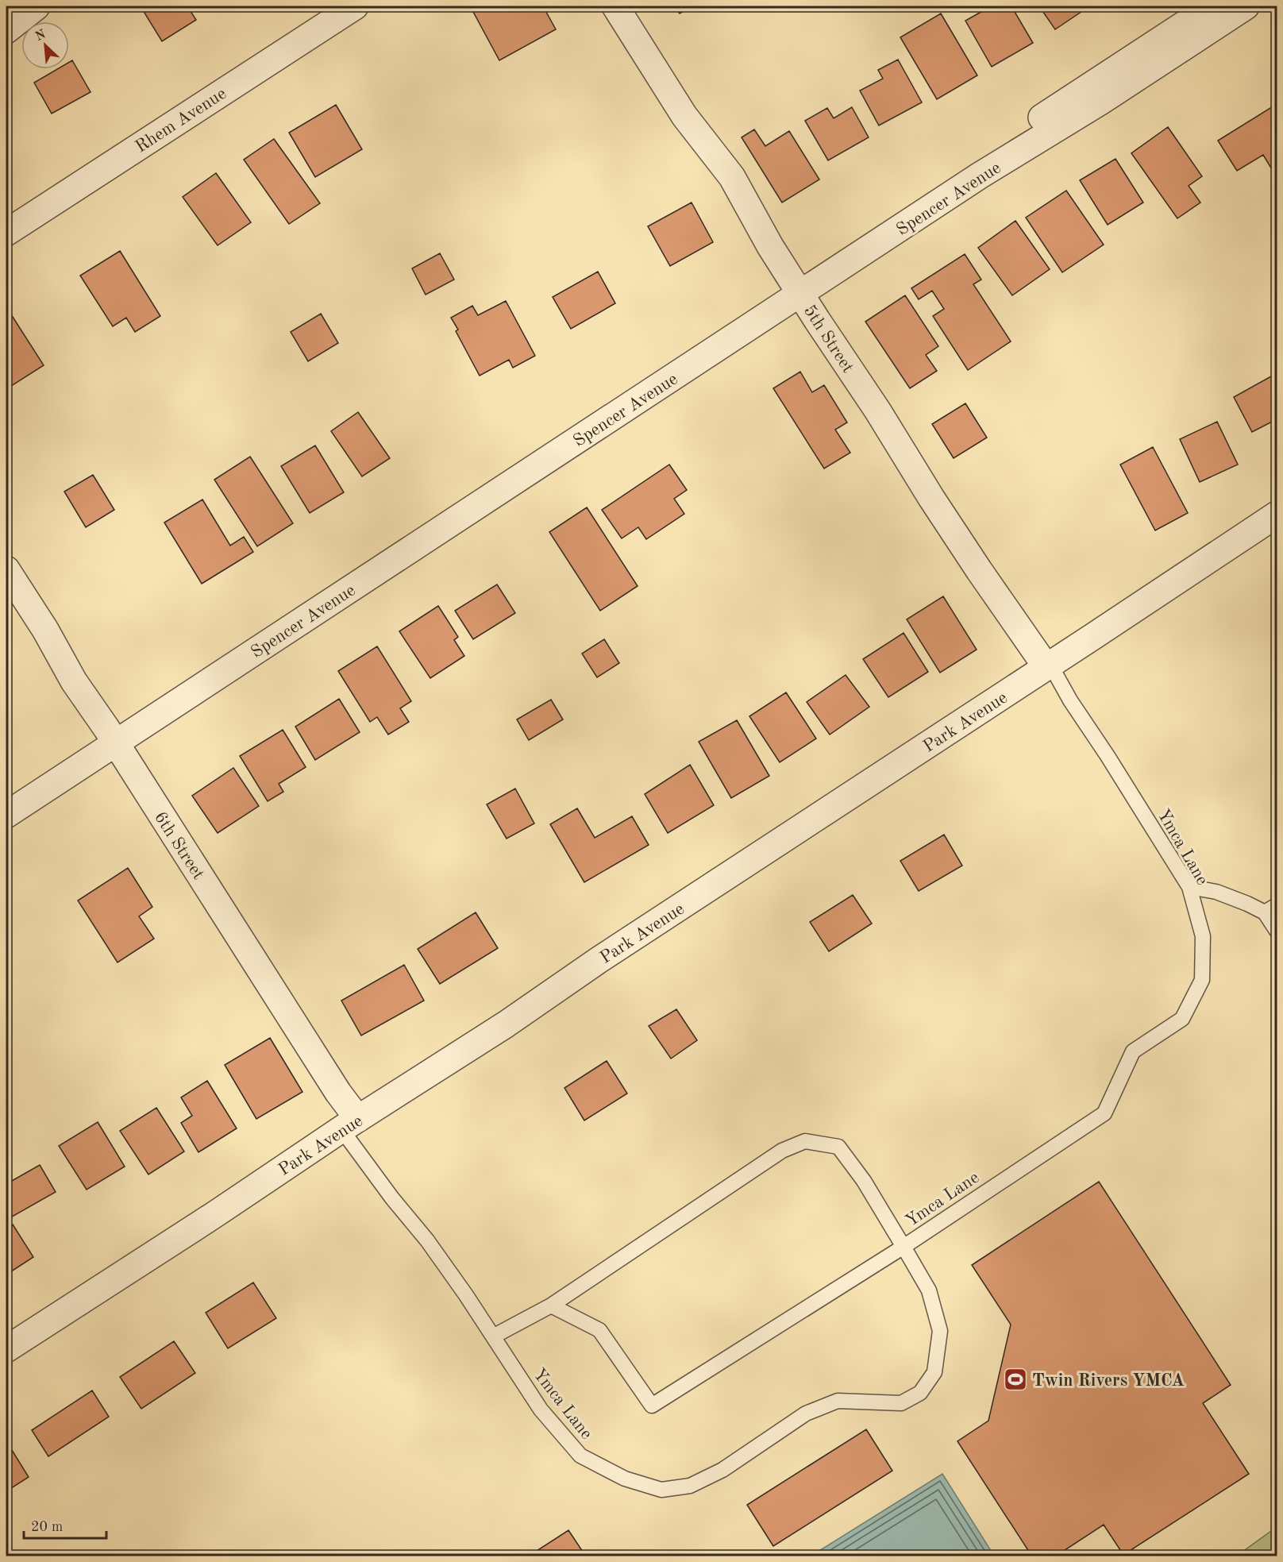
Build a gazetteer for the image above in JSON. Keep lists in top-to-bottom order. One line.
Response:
{"streets":{"street":["Rhem Avenue","Spencer Avenue","5th Street","Park Avenue","6th Street"],"lane":["Ymca Lane"]},"crossings":[["Spencer Avenue","5th Street"],["Spencer Avenue","6th Street"],["5th Street","Park Avenue"],["5th Street","Ymca Lane"],["Park Avenue","6th Street"],["Park Avenue","Ymca Lane"],["6th Street","Ymca Lane"]],"places":{"sports":["Twin Rivers YMCA"]},"scale_bar":"20 m","north":"top left"}
